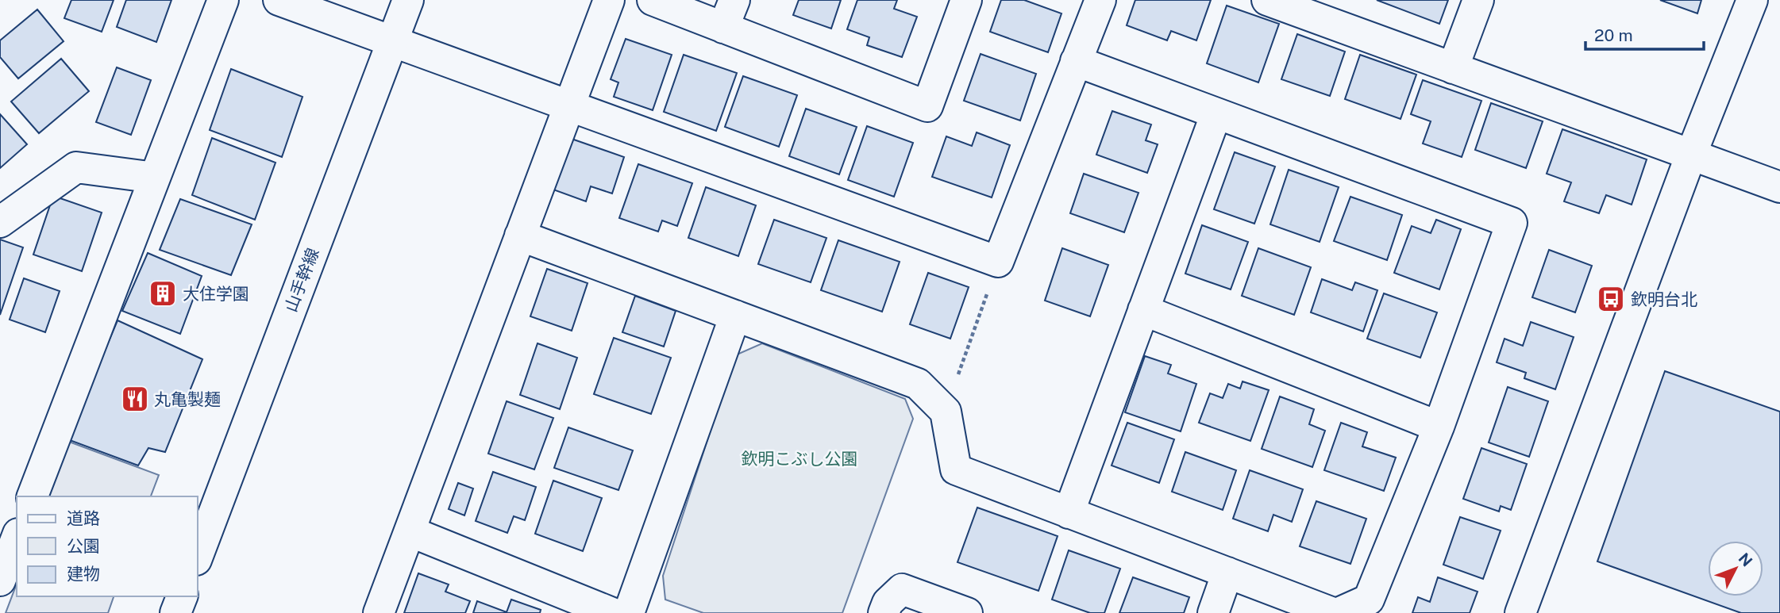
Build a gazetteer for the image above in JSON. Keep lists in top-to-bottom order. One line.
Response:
{"streets":{"street":["山手幹線"]},"parks":["欽明こぶし公園"],"places":{"building":["大住学園"],"bus stop":["欽明台北"],"restaurant":["丸亀製麺"]},"legend":["道路","公園","建物"],"scale_bar":"20 m","north":"top right"}
